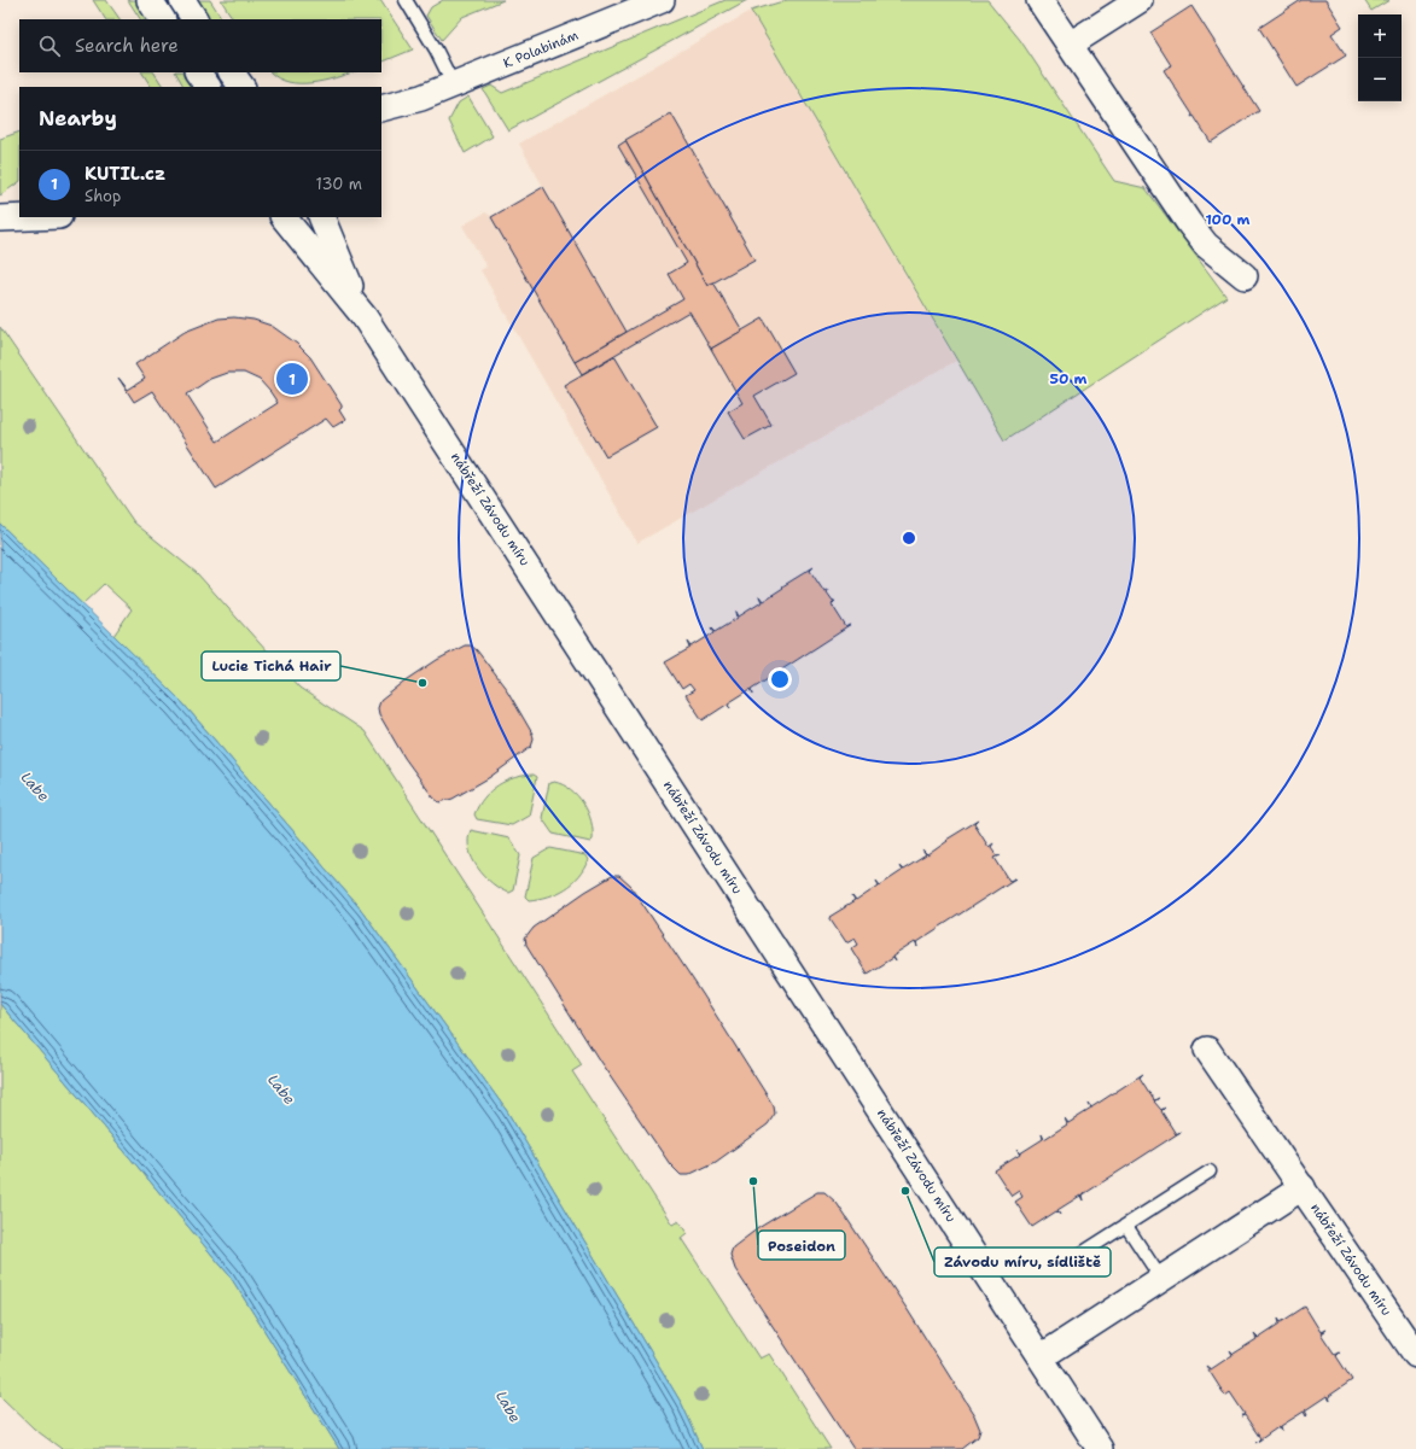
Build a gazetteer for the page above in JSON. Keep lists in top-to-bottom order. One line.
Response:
{"streets":{"street":["K Polabinám","nábřeží Závodu míru"]},"water":["Labe"],"places":["Lucie Tichá Hair","Poseidon","Závodu míru, sídliště"],"page":{"map_buttons":["+","−"],"search":"Search here","heading":"Nearby","list":[{"mark":"1","name":"KUTIL.cz","note":"Shop","value":"130 m"}],"pins":"1"},"rings":["100 m","50 m"]}
